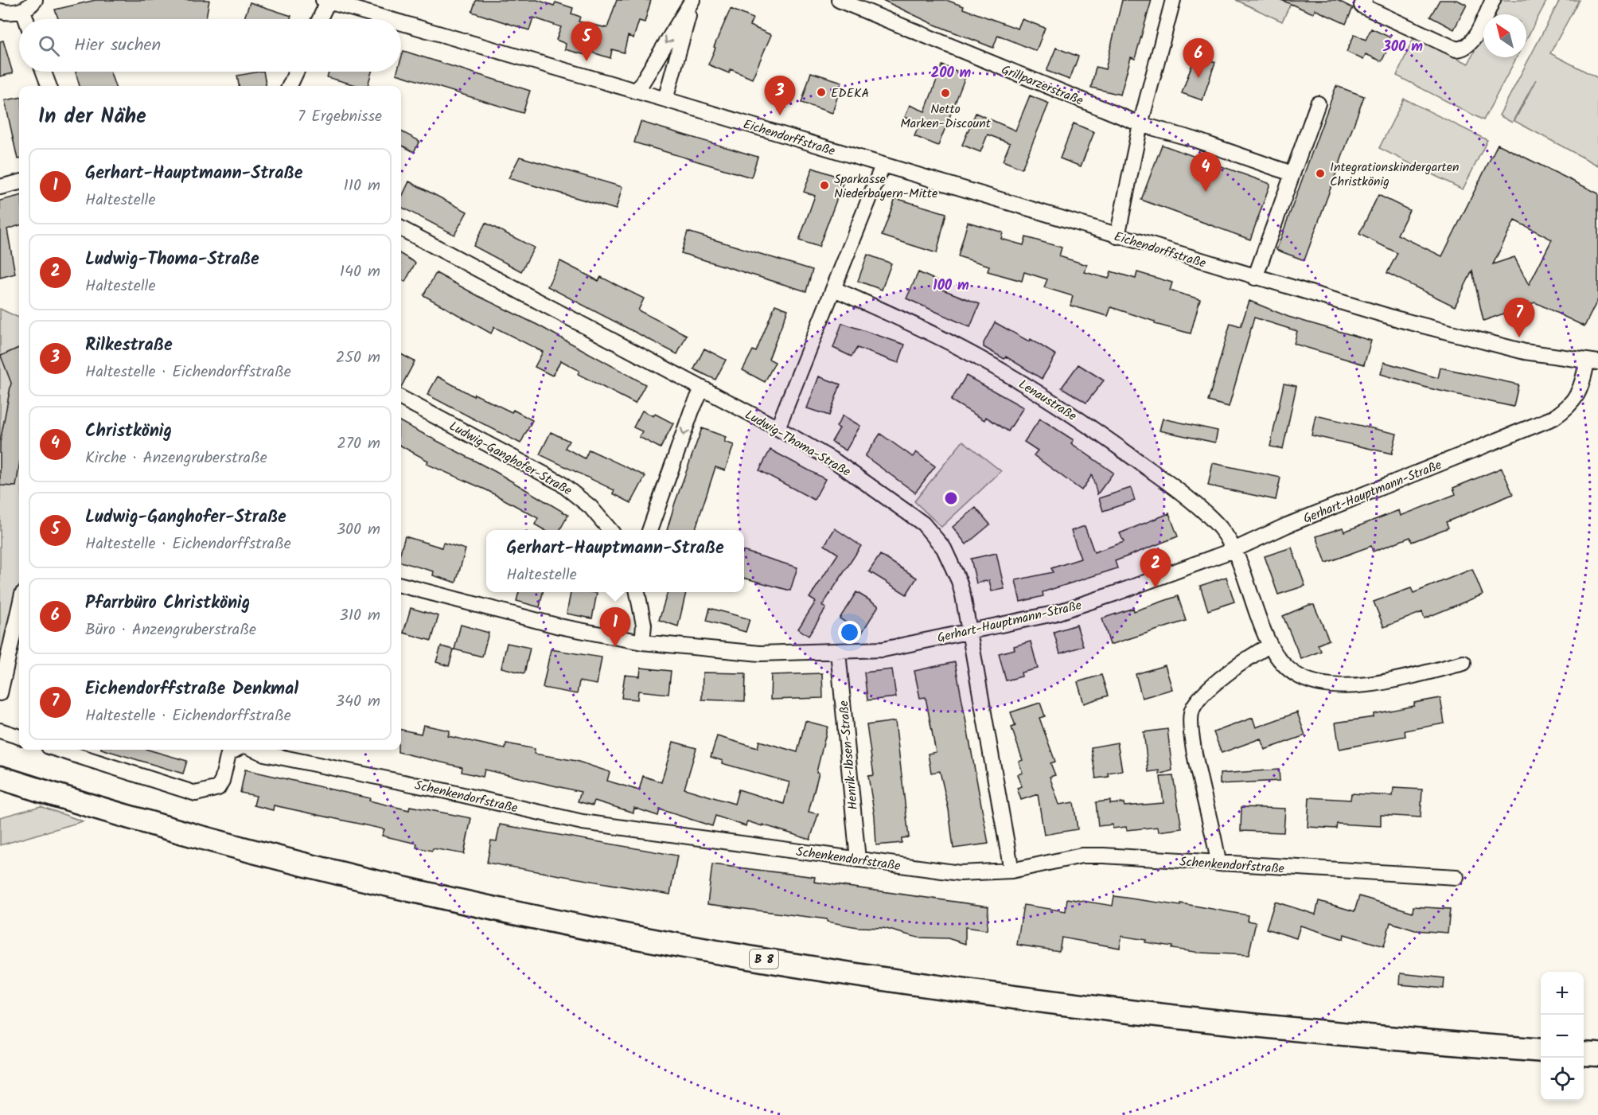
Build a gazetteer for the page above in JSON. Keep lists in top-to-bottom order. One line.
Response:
{"streets":{"main road":["B 8"],"street":["Grillparzerstraße","Eichendorffstraße","Lenaustraße","Ludwig-Thoma-Straße","Ludwig-Ganghofer-Straße","Gerhart-Hauptmann-Straße","Henrik-Ibsen-Straße","Schenkendorfstraße"]},"crossings":[["Eichendorffstraße","Gerhart-Hauptmann-Straße"],["Lenaustraße","Gerhart-Hauptmann-Straße"],["Ludwig-Thoma-Straße","Gerhart-Hauptmann-Straße"],["Ludwig-Thoma-Straße","Schenkendorfstraße"],["Gerhart-Hauptmann-Straße","Henrik-Ibsen-Straße"],["Henrik-Ibsen-Straße","Schenkendorfstraße"]],"places":["EDEKA","Netto Marken-Discount","Integrationskindergarten Christkönig","Sparkasse Niederbayern-Mitte"],"north":"top left","page":{"search":"Hier suchen","pins":["5","6","3","4","7","2","1"],"heading":["In der Nähe","7 Ergebnisse"],"list":[{"mark":"1","name":"Gerhart-Hauptmann-Straße","note":"Haltestelle","value":"110 m"},{"mark":"2","name":"Ludwig-Thoma-Straße","note":"Haltestelle","value":"140 m"},{"mark":"3","name":"Rilkestraße","note":"Haltestelle · Eichendorffstraße","value":"250 m"},{"mark":"4","name":"Christkönig","note":"Kirche · Anzengruberstraße","value":"270 m"},{"mark":"5","name":"Ludwig-Ganghofer-Straße","note":"Haltestelle · Eichendorffstraße","value":"300 m"},{"mark":"6","name":"Pfarrbüro Christkönig","note":"Büro · Anzengruberstraße","value":"310 m"},{"mark":"7","name":"Eichendorffstraße Denkmal","note":"Haltestelle · Eichendorffstraße","value":"340 m"}],"popup":["Gerhart-Hauptmann-Straße","Haltestelle"],"map_buttons":["+","−"]},"rings":["300 m","200 m","100 m"]}
